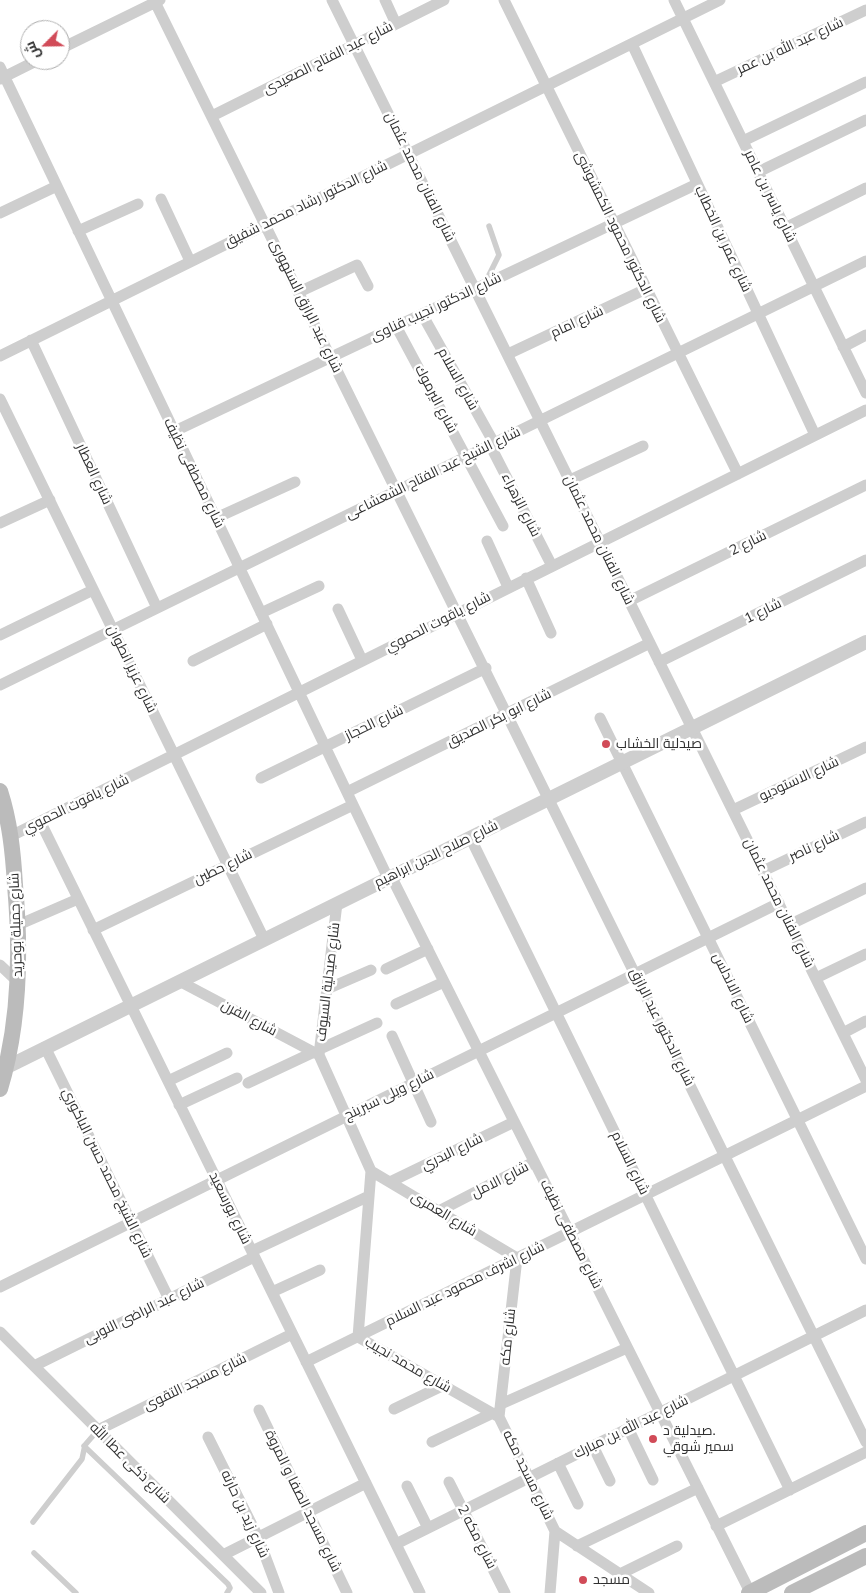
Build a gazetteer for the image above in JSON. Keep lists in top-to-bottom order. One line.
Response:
{"streets":{"main road":["شارع جميلة بوحريد"],"street":["شارع عبد الله بن عمر","شارع عبد الفتاح الصعيدى","شارع الفنان محمد عثمان","شارع ياسر بن عامر","شارع الدكتور رشاد محمد شفيق","شارع الدكتور محمود الكمشوشى","شارع عمر بن الخطاب","شارع عبد الرازق السنهورى","شارع الدكتور نجيب قناوى","شارع امام","شارع السلام","شارع اليرموك","شارع مصطفى نظيف","شارع الشيخ عبد الفتاح الشعشاعى","شارع العطار","شارع الزهراء","شارع 2","شارع 1","شارع ياقوت الحموي","شارع عزيز انطوان","شارع ابو بكر الصديق","شارع الحجاز","شارع الاستوديو","شارع ناصر","شارع صلاح الدين ابراهيم","شارع حطين","شارع صيدلية السيوف","شارع الاندلس","شارع الفرن","شارع الدكتور عبد الرازق","شارع ويلى سبرينج","شارع البدري","شارع الشيخ محمد حسن الباكوري","شارع الامل","شارع بورسعيد","شارع العمرى","شارع اشرف محمود عبد السلام","شارع عبد الراضى النوبى","شارع مكه","شارع محمد نجيب","شارع مسجد التقوى","شارع عبد الله بن مبارك","شارع ذكى عطا الله","شارع مسجد مكه","شارع مسجد الصفا و المروة","شارع زيد بن حارثه","شارع مكه 2"]},"crossings":[["شارع عبد الله بن عمر","شارع ياسر بن عامر"],["شارع عبد الفتاح الصعيدى","شارع الفنان محمد عثمان"],["شارع عبد الفتاح الصعيدى","شارع عبد الرازق السنهورى"],["شارع الفنان محمد عثمان","شارع الدكتور رشاد محمد شفيق"],["شارع الفنان محمد عثمان","شارع الدكتور نجيب قناوى"],["شارع الفنان محمد عثمان","شارع امام"],["شارع الفنان محمد عثمان","شارع الشيخ عبد الفتاح الشعشاعى"],["شارع الفنان محمد عثمان","شارع 2"],["شارع الفنان محمد عثمان","شارع 1"],["شارع الفنان محمد عثمان","شارع ياقوت الحموي"],["شارع الفنان محمد عثمان","شارع ابو بكر الصديق"],["شارع الفنان محمد عثمان","شارع الاستوديو"],["شارع الفنان محمد عثمان","شارع ناصر"],["شارع الفنان محمد عثمان","شارع صلاح الدين ابراهيم"],["شارع الفنان محمد عثمان","شارع ويلى سبرينج"],["شارع ياسر بن عامر","شارع الدكتور رشاد محمد شفيق"],["شارع ياسر بن عامر","شارع الشيخ عبد الفتاح الشعشاعى"],["شارع الدكتور رشاد محمد شفيق","شارع الدكتور محمود الكمشوشى"],["شارع الدكتور رشاد محمد شفيق","شارع عمر بن الخطاب"],["شارع الدكتور رشاد محمد شفيق","شارع عبد الرازق السنهورى"],["شارع الدكتور رشاد محمد شفيق","شارع مصطفى نظيف"],["شارع الدكتور رشاد محمد شفيق","شارع العطار"],["شارع الدكتور محمود الكمشوشى","شارع الدكتور نجيب قناوى"],["شارع الدكتور محمود الكمشوشى","شارع امام"],["شارع الدكتور محمود الكمشوشى","شارع الشيخ عبد الفتاح الشعشاعى"],["شارع الدكتور محمود الكمشوشى","شارع ياقوت الحموي"],["شارع عمر بن الخطاب","شارع الدكتور نجيب قناوى"],["شارع عمر بن الخطاب","شارع الشيخ عبد الفتاح الشعشاعى"],["شارع عمر بن الخطاب","شارع ياقوت الحموي"],["شارع عبد الرازق السنهورى","شارع الدكتور نجيب قناوى"],["شارع عبد الرازق السنهورى","شارع الشيخ عبد الفتاح الشعشاعى"],["شارع عبد الرازق السنهورى","شارع ياقوت الحموي"],["شارع عبد الرازق السنهورى","شارع الدكتور عبد الرازق"],["شارع الدكتور نجيب قناوى","شارع السلام"],["شارع الدكتور نجيب قناوى","شارع اليرموك"],["شارع الدكتور نجيب قناوى","شارع مصطفى نظيف"],["شارع السلام","شارع الشيخ عبد الفتاح الشعشاعى"],["شارع السلام","شارع الزهراء"],["شارع السلام","شارع صلاح الدين ابراهيم"],["شارع السلام","شارع ويلى سبرينج"],["شارع السلام","شارع اشرف محمود عبد السلام"],["شارع السلام","شارع عبد الله بن مبارك"],["شارع اليرموك","شارع الشيخ عبد الفتاح الشعشاعى"],["شارع مصطفى نظيف","شارع الشيخ عبد الفتاح الشعشاعى"],["شارع مصطفى نظيف","شارع ياقوت الحموي"],["شارع مصطفى نظيف","شارع ابو بكر الصديق"],["شارع مصطفى نظيف","شارع الحجاز"],["شارع مصطفى نظيف","شارع صلاح الدين ابراهيم"],["شارع مصطفى نظيف","شارع حطين"],["شارع مصطفى نظيف","شارع ويلى سبرينج"],["شارع مصطفى نظيف","شارع البدري"],["شارع مصطفى نظيف","شارع الامل"],["شارع مصطفى نظيف","شارع اشرف محمود عبد السلام"],["شارع مصطفى نظيف","شارع عبد الله بن مبارك"],["شارع الشيخ عبد الفتاح الشعشاعى","شارع العطار"],["شارع الشيخ عبد الفتاح الشعشاعى","شارع الزهراء"],["شارع الشيخ عبد الفتاح الشعشاعى","شارع عزيز انطوان"],["شارع الزهراء","شارع ياقوت الحموي"],["شارع ياقوت الحموي","شارع عزيز انطوان"],["شارع ياقوت الحموي","شارع جميلة بوحريد"],["شارع ياقوت الحموي","شارع الدكتور عبد الرازق"],["شارع ياقوت الحموي","شارع بورسعيد"],["شارع عزيز انطوان","شارع صلاح الدين ابراهيم"],["شارع عزيز انطوان","شارع حطين"],["شارع ابو بكر الصديق","شارع الدكتور عبد الرازق"],["شارع الحجاز","شارع الدكتور عبد الرازق"],["شارع صلاح الدين ابراهيم","شارع جميلة بوحريد"],["شارع صلاح الدين ابراهيم","شارع صيدلية السيوف"],["شارع صلاح الدين ابراهيم","شارع الاندلس"],["شارع صلاح الدين ابراهيم","شارع الفرن"],["شارع صلاح الدين ابراهيم","شارع الدكتور عبد الرازق"],["شارع صلاح الدين ابراهيم","شارع الشيخ محمد حسن الباكوري"],["شارع صلاح الدين ابراهيم","شارع بورسعيد"],["شارع حطين","شارع بورسعيد"],["شارع صيدلية السيوف","شارع الفرن"],["شارع صيدلية السيوف","شارع ويلى سبرينج"],["شارع صيدلية السيوف","شارع العمرى"],["شارع صيدلية السيوف","شارع محمد نجيب"],["شارع الاندلس","شارع ويلى سبرينج"],["شارع الاندلس","شارع اشرف محمود عبد السلام"],["شارع الدكتور عبد الرازق","شارع ويلى سبرينج"],["شارع الدكتور عبد الرازق","شارع اشرف محمود عبد السلام"],["شارع الدكتور عبد الرازق","شارع عبد الله بن مبارك"],["شارع ويلى سبرينج","شارع الشيخ محمد حسن الباكوري"],["شارع ويلى سبرينج","شارع بورسعيد"],["شارع البدري","شارع العمرى"],["شارع الشيخ محمد حسن الباكوري","شارع عبد الراضى النوبى"],["شارع الامل","شارع العمرى"],["شارع بورسعيد","شارع اشرف محمود عبد السلام"],["شارع بورسعيد","شارع عبد الراضى النوبى"],["شارع بورسعيد","شارع مسجد التقوى"],["شارع بورسعيد","شارع عبد الله بن مبارك"],["شارع العمرى","شارع اشرف محمود عبد السلام"],["شارع العمرى","شارع مكه"],["شارع العمرى","شارع محمد نجيب"],["شارع اشرف محمود عبد السلام","شارع مكه"],["شارع اشرف محمود عبد السلام","شارع محمد نجيب"],["شارع عبد الراضى النوبى","شارع محمد نجيب"],["شارع عبد الراضى النوبى","شارع ذكى عطا الله"],["شارع مكه","شارع محمد نجيب"],["شارع مكه","شارع مسجد مكه"],["شارع محمد نجيب","شارع مسجد مكه"],["شارع مسجد التقوى","شارع ذكى عطا الله"],["شارع عبد الله بن مبارك","شارع مسجد مكه"],["شارع عبد الله بن مبارك","شارع مكه 2"]],"places":["صيدلية الخشاب","صيدلية د. سمير شوقي","مسجد"],"north":"bottom left"}
